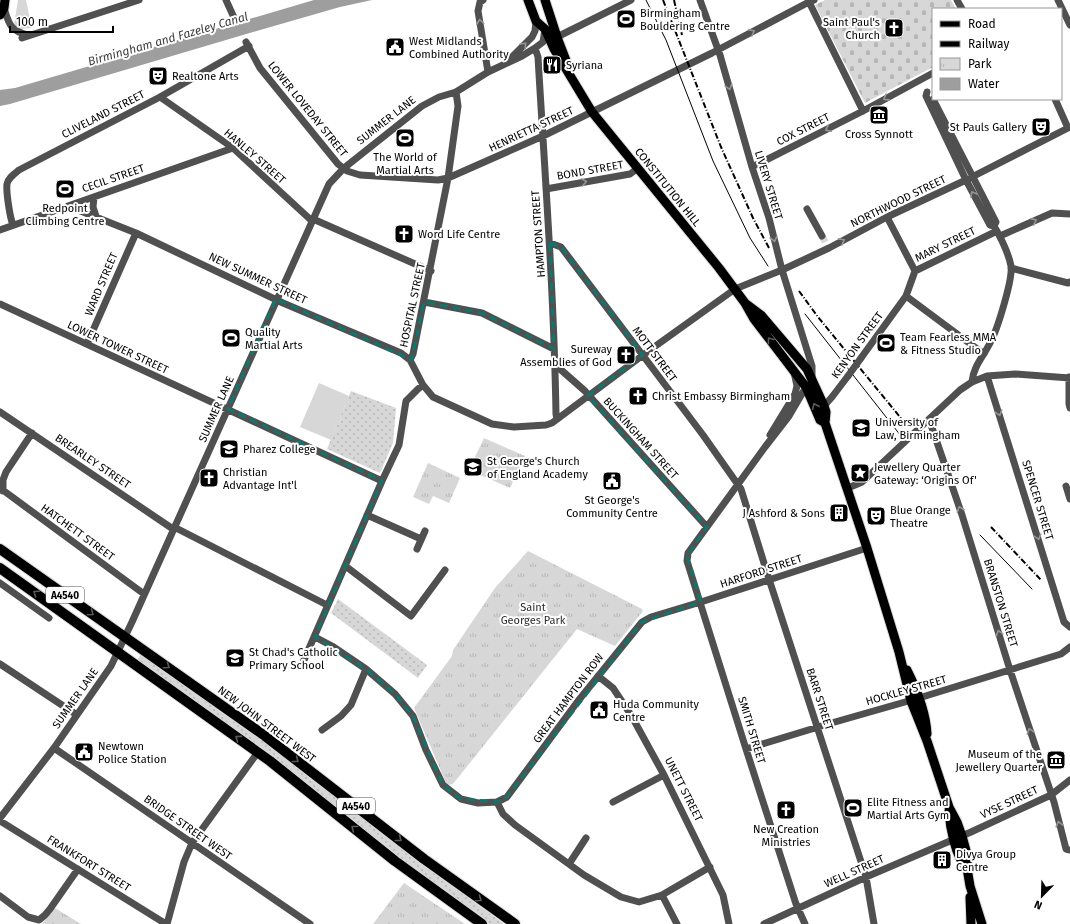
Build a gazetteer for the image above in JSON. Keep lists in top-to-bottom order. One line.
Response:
{"streets":{"highway":["A4540","NEW JOHN STREET WEST"],"main road":["CONSTITUTION HILL"],"street":["LOWER LOVEDAY STREET","CLIVELAND STREET","SUMMER LANE","HENRIETTA STREET","COX STREET","HANLEY STREET","BOND STREET","CECIL STREET","LIVERY STREET","NORTHWOOD STREET","HAMPTON STREET","MARY STREET","NEW SUMMER STREET","WARD STREET","HOSPITAL STREET","KENYON STREET","LOWER TOWER STREET","MOTT STREET","BUCKINGHAM STREET","BREARLEY STREET","SPENCER STREET","HATCHETT STREET","HARFORD STREET","BRANSTON STREET","HOCKLEY STREET","GREAT HAMPTON ROW","BARR STREET","SMITH STREET","UNETT STREET","VYSE STREET","BRIDGE STREET WEST","FRANKFORT STREET","WELL STREET"]},"crossings":[["LOWER LOVEDAY STREET","CLIVELAND STREET"],["LOWER LOVEDAY STREET","SUMMER LANE"],["LOWER LOVEDAY STREET","HENRIETTA STREET"],["CLIVELAND STREET","HANLEY STREET"],["CLIVELAND STREET","CECIL STREET"],["SUMMER LANE","HENRIETTA STREET"],["SUMMER LANE","HANLEY STREET"],["SUMMER LANE","CONSTITUTION HILL"],["SUMMER LANE","HAMPTON STREET"],["SUMMER LANE","NEW SUMMER STREET"],["SUMMER LANE","HOSPITAL STREET"],["SUMMER LANE","LOWER TOWER STREET"],["SUMMER LANE","BREARLEY STREET"],["SUMMER LANE","HATCHETT STREET"],["SUMMER LANE","A4540"],["SUMMER LANE","NEW JOHN STREET WEST"],["SUMMER LANE","BRIDGE STREET WEST"],["SUMMER LANE","FRANKFORT STREET"],["HENRIETTA STREET","LIVERY STREET"],["HENRIETTA STREET","CONSTITUTION HILL"],["HENRIETTA STREET","HAMPTON STREET"],["HENRIETTA STREET","HOSPITAL STREET"],["COX STREET","LIVERY STREET"],["HANLEY STREET","CECIL STREET"],["HANLEY STREET","HOSPITAL STREET"],["BOND STREET","CONSTITUTION HILL"],["BOND STREET","HAMPTON STREET"],["CECIL STREET","NEW SUMMER STREET"],["LIVERY STREET","CONSTITUTION HILL"],["LIVERY STREET","NORTHWOOD STREET"],["CONSTITUTION HILL","NORTHWOOD STREET"],["CONSTITUTION HILL","KENYON STREET"],["NORTHWOOD STREET","MARY STREET"],["NORTHWOOD STREET","HOSPITAL STREET"],["NORTHWOOD STREET","MOTT STREET"],["NORTHWOOD STREET","BUCKINGHAM STREET"],["HAMPTON STREET","HOSPITAL STREET"],["HAMPTON STREET","MOTT STREET"],["HAMPTON STREET","BUCKINGHAM STREET"],["MARY STREET","KENYON STREET"],["NEW SUMMER STREET","WARD STREET"],["NEW SUMMER STREET","HOSPITAL STREET"],["WARD STREET","LOWER TOWER STREET"],["HOSPITAL STREET","BUCKINGHAM STREET"],["MOTT STREET","BARR STREET"],["BUCKINGHAM STREET","SMITH STREET"],["HARFORD STREET","GREAT HAMPTON ROW"],["HARFORD STREET","BARR STREET"],["HARFORD STREET","SMITH STREET"],["BRANSTON STREET","HOCKLEY STREET"],["BRANSTON STREET","VYSE STREET"],["HOCKLEY STREET","BARR STREET"],["HOCKLEY STREET","SMITH STREET"],["GREAT HAMPTON ROW","UNETT STREET"],["BARR STREET","WELL STREET"],["SMITH STREET","WELL STREET"],["VYSE STREET","WELL STREET"]],"one_way":["COX STREET","BOND STREET","LIVERY STREET","SPENCER STREET","BRANSTON STREET"],"water":["Birmingham and Fazeley Canal"],"parks":["Saint Georges Park"],"places":{"sports":["Birmingham Bouldering Centre","The World of Martial Arts","Redpoint Climbing Centre","Quality Martial Arts","Team Fearless MMA & Fitness Studio","Elite Fitness and Martial Arts Gym"],"church":["Saint Paul's Church","Word Life Centre","Sureway Assemblies of God","Christ Embassy Birmingham","Christian Advantage Int'l","New Creation Ministries"],"public building":["West Midlands Combined Authority","St George's Community Centre","Huda Community Centre","Newtown Police Station"],"restaurant":["Syriana"],"theatre":["Realtone Arts","St Pauls Gallery","Blue Orange Theatre"],"museum":["Cross Synnott","Museum of the Jewellery Quarter"],"school or university":["University of Law, Birmingham","Pharez College","St George's Church of England Academy","St Chad's Catholic Primary School"],"place":["Jewellery Quarter Gateway: ‘Origins Of'"],"building":["J Ashford & Sons","Divya Group Centre"]},"legend":["Road","Railway","Park","Water"],"scale_bar":"100 m","north":"bottom left"}
